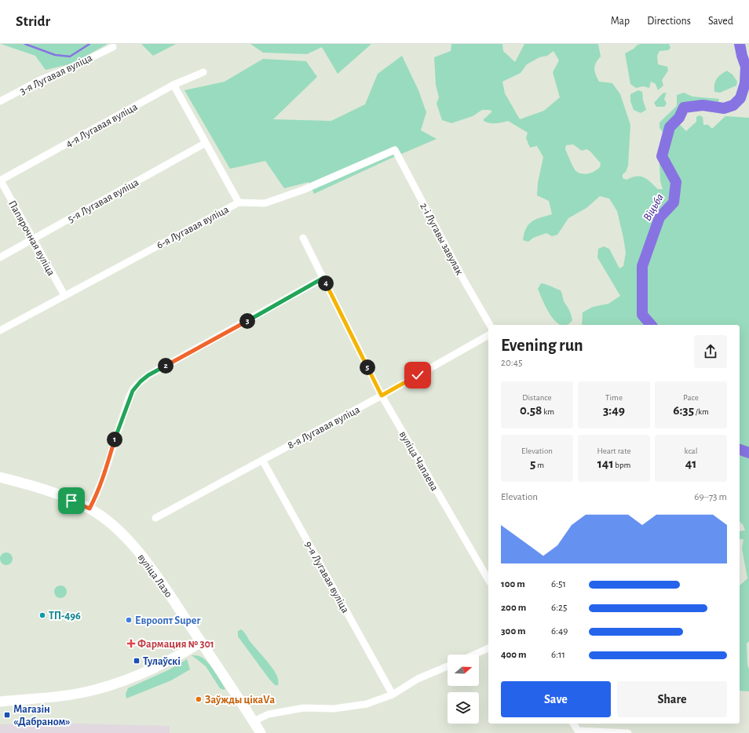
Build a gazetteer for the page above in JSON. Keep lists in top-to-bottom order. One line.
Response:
{"streets":{"main road":["вуліца Лазо"],"street":["3-я Лугавая вуліца","4-я Лугавая вуліца","5-я Лугавая вуліца","6-я Лугавая вуліца","Папярочная вуліца","2-і Лугавы завулак","8-я Лугавая вуліца","вуліца Чапаева","9-я Лугавая вуліца"]},"crossings":[["4-я Лугавая вуліца","Папярочная вуліца"],["5-я Лугавая вуліца","Папярочная вуліца"],["6-я Лугавая вуліца","Папярочная вуліца"],["6-я Лугавая вуліца","2-і Лугавы завулак"],["8-я Лугавая вуліца","вуліца Чапаева"],["8-я Лугавая вуліца","9-я Лугавая вуліца"]],"water":["Віцьба"],"places":{"other":["ТП-496","Евроопт Super","Заўжды цікаVа"],"health":["Фармация № 301"],"transit":["Тулаўскі","Магазін «Дабраном»"]},"north":"right","page":{"header":"Stridr","nav":["Map","Directions","Saved"],"pins":["4","3","2","5","1"],"heading":["Evening run","20:45"],"stats":[["Distance","0.58 km"],["Time","3:49"],["Pace","6:35 /km"],["Elevation","5 m"],["Heart rate","141 bpm"],["kcal","41"]],"chart":["Elevation","69–73 m"],"list":[{"name":"100 m","note":"6:51"},{"name":"200 m","note":"6:25"},{"name":"300 m","note":"6:49"},{"name":"400 m","note":"6:11"}],"buttons":["Save","Share"]}}
